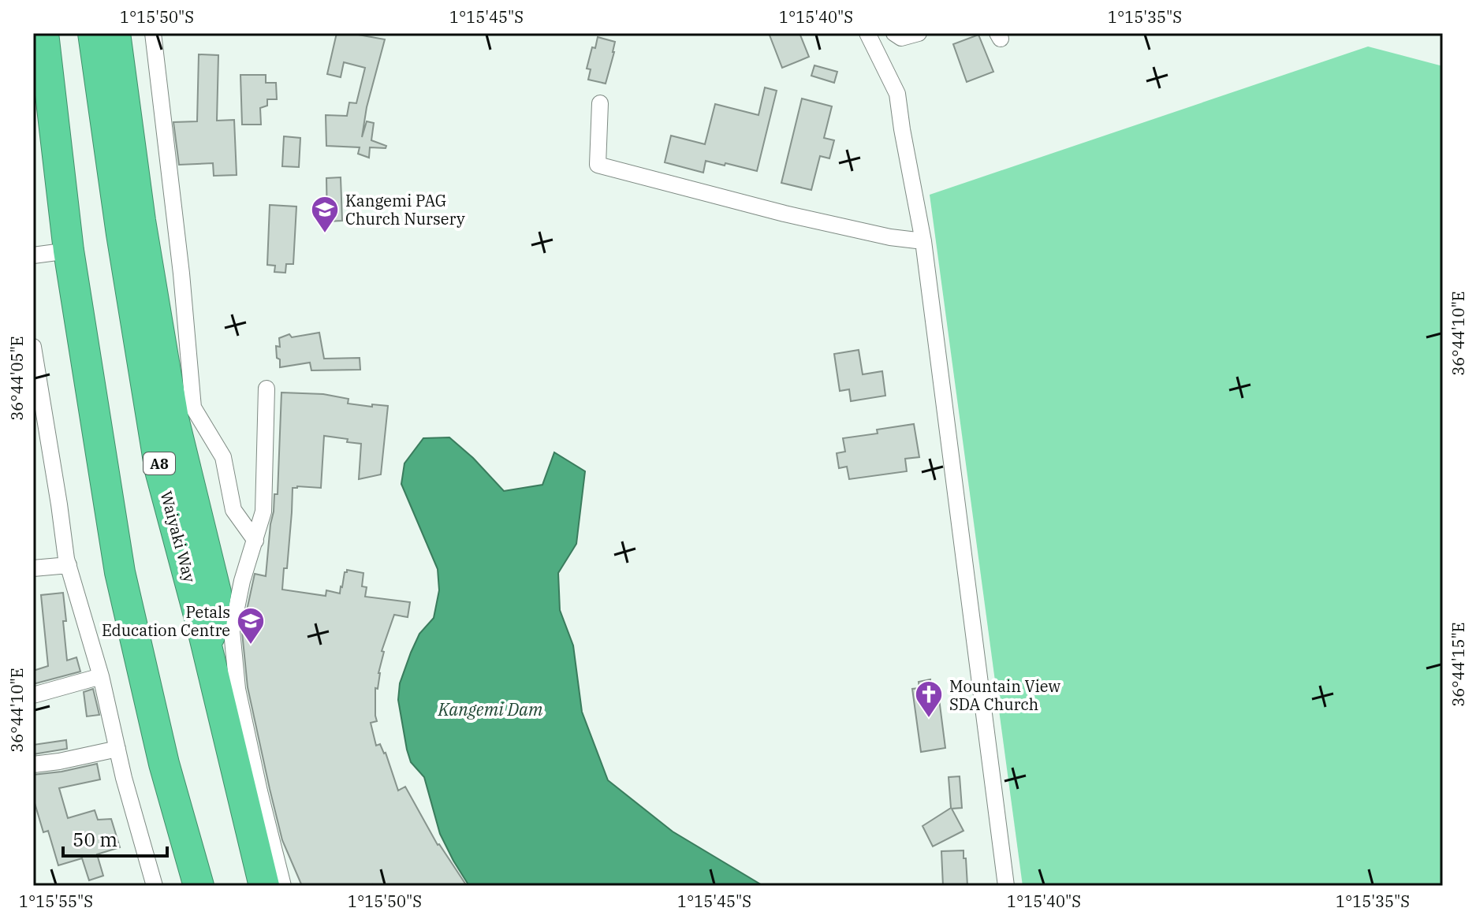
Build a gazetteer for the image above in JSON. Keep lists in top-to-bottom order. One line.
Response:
{"streets":{"highway":["A8","Waiyaki Way"]},"water":["Kangemi Dam"],"places":{"school or university":["Kangemi PAG Church Nursery","Petals Education Centre"],"church":["Mountain View SDA Church"]},"scale_bar":"50 m","coordinates":["1°15'50\"S","1°15'45\"S","1°15'40\"S","1°15'35\"S","36°44'10\"E","36°44'05\"E","36°44'15\"E","1°15'55\"S"]}
